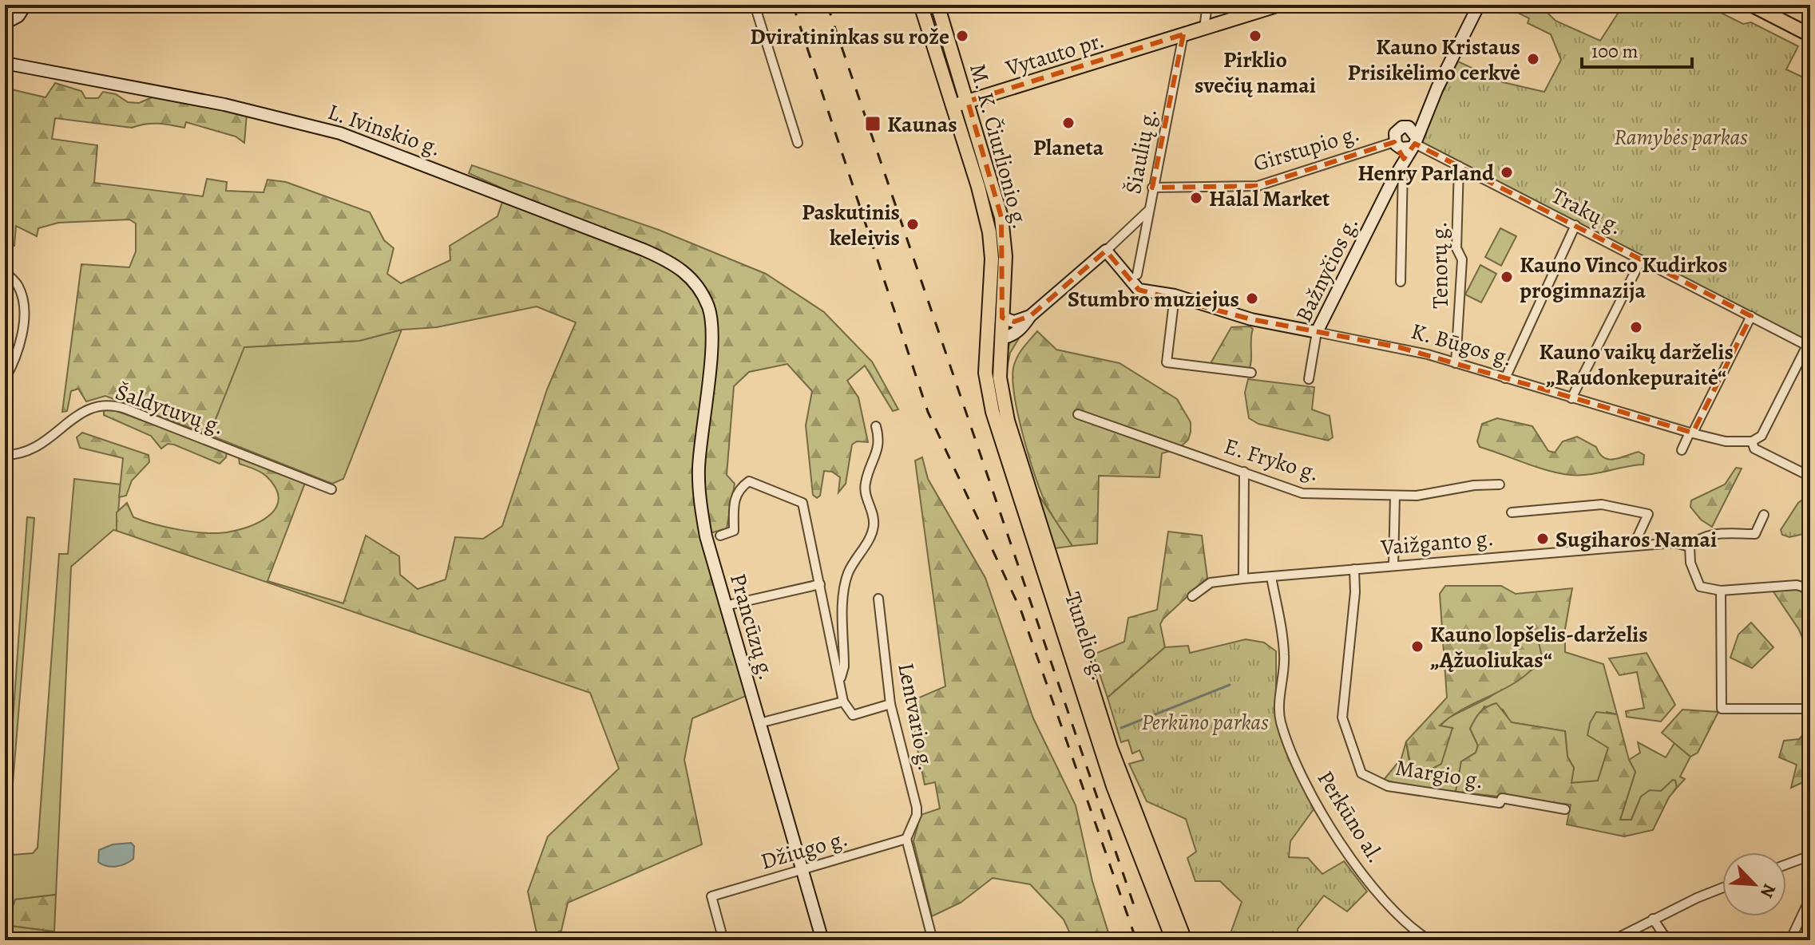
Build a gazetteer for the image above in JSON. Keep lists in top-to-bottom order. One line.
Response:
{"streets":{"main road":["Vytauto pr.","M. K. Čiurlionio g.","Tunelio g."],"street":["L. Ivinskio g.","Girstupio g.","Šiaulių g.","Trakų g.","Tenorų g.","Bažnyčios g.","K. Būgos g.","Šaldytuvų g.","E. Fryko g.","Vaižganto g.","Prancūzų g.","Lentvario g.","Margio g.","Perkūno al.","Džiugo g."]},"crossings":[["Vytauto pr.","M. K. Čiurlionio g."],["Vytauto pr.","Šiaulių g."],["L. Ivinskio g.","Prancūzų g."],["M. K. Čiurlionio g.","Tunelio g."],["Girstupio g.","Šiaulių g."],["Girstupio g.","Trakų g."],["Girstupio g.","Bažnyčios g."],["Trakų g.","Tenorų g."],["Trakų g.","Bažnyčios g."],["Tenorų g.","K. Būgos g."],["Bažnyčios g.","K. Būgos g."],["Vaižganto g.","Margio g."],["Vaižganto g.","Perkūno al."],["Prancūzų g.","Džiugo g."],["Lentvario g.","Džiugo g."]],"parks":["Ramybės parkas","Perkūno parkas"],"places":{"other":["Dviratininkas su rože","Pirklio svečių namai","Kauno Kristaus Prisikėlimo cerkvė","Planeta","Henry Parland","Halal Market","Paskutinis keleivis","Kauno Vinco Kudirkos progimnazija","Stumbro muziejus","Kauno vaikų darželis „Raudonkepuraitė“","Sugiharos Namai","Kauno lopšelis-darželis „Ąžuoliukas“"],"transit":["Kaunas"]},"scale_bar":"100 m","north":"bottom right"}
